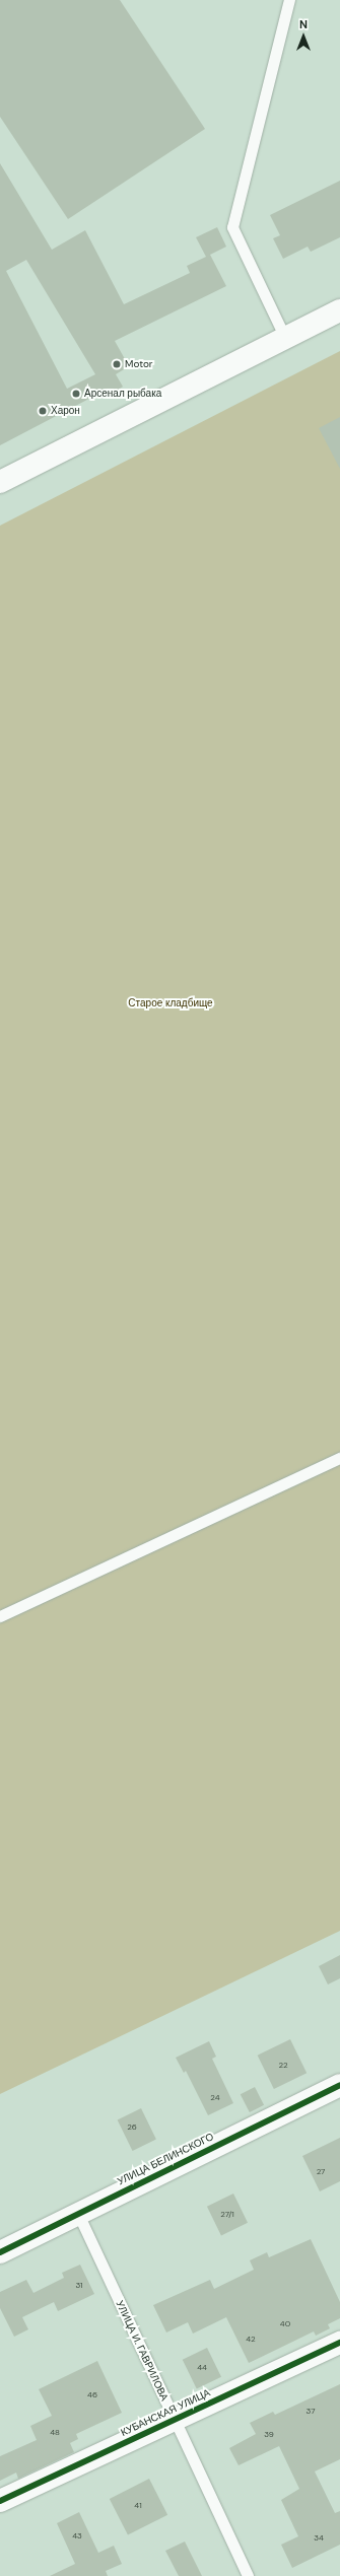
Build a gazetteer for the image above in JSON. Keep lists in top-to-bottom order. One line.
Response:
{"streets":{"street":["УЛИЦА БЕЛИНСКОГО","КУБАНСКАЯ УЛИЦА"],"lane":["УЛИЦА И. ГАВРИЛОВА"]},"crossings":[["УЛИЦА БЕЛИНСКОГО","УЛИЦА И. ГАВРИЛОВА"],["УЛИЦА И. ГАВРИЛОВА","КУБАНСКАЯ УЛИЦА"]],"parks":["Старое кладбище"],"places":["Motor","Арсенал рыбака","Харон"],"house_numbers":["22","24","26","27","27/1","31","40","42","44","46","37","48","39","41","43","34"],"north":"top"}
